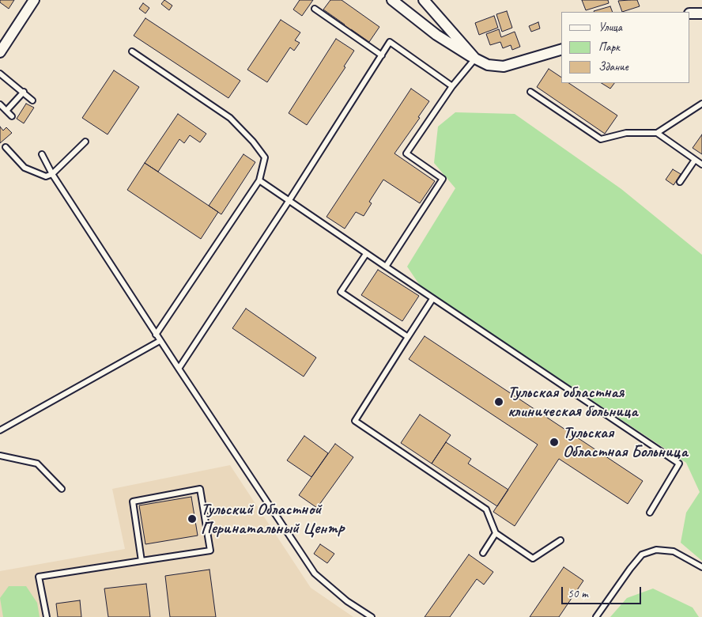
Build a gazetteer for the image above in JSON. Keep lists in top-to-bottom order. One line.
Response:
{"places":["Тульская областная клиническая больница","Тульская Областная Больница","Тульский Областной Перинатальный Центр"],"legend":["Улица","Парк","Здание"],"scale_bar":"50 m"}
